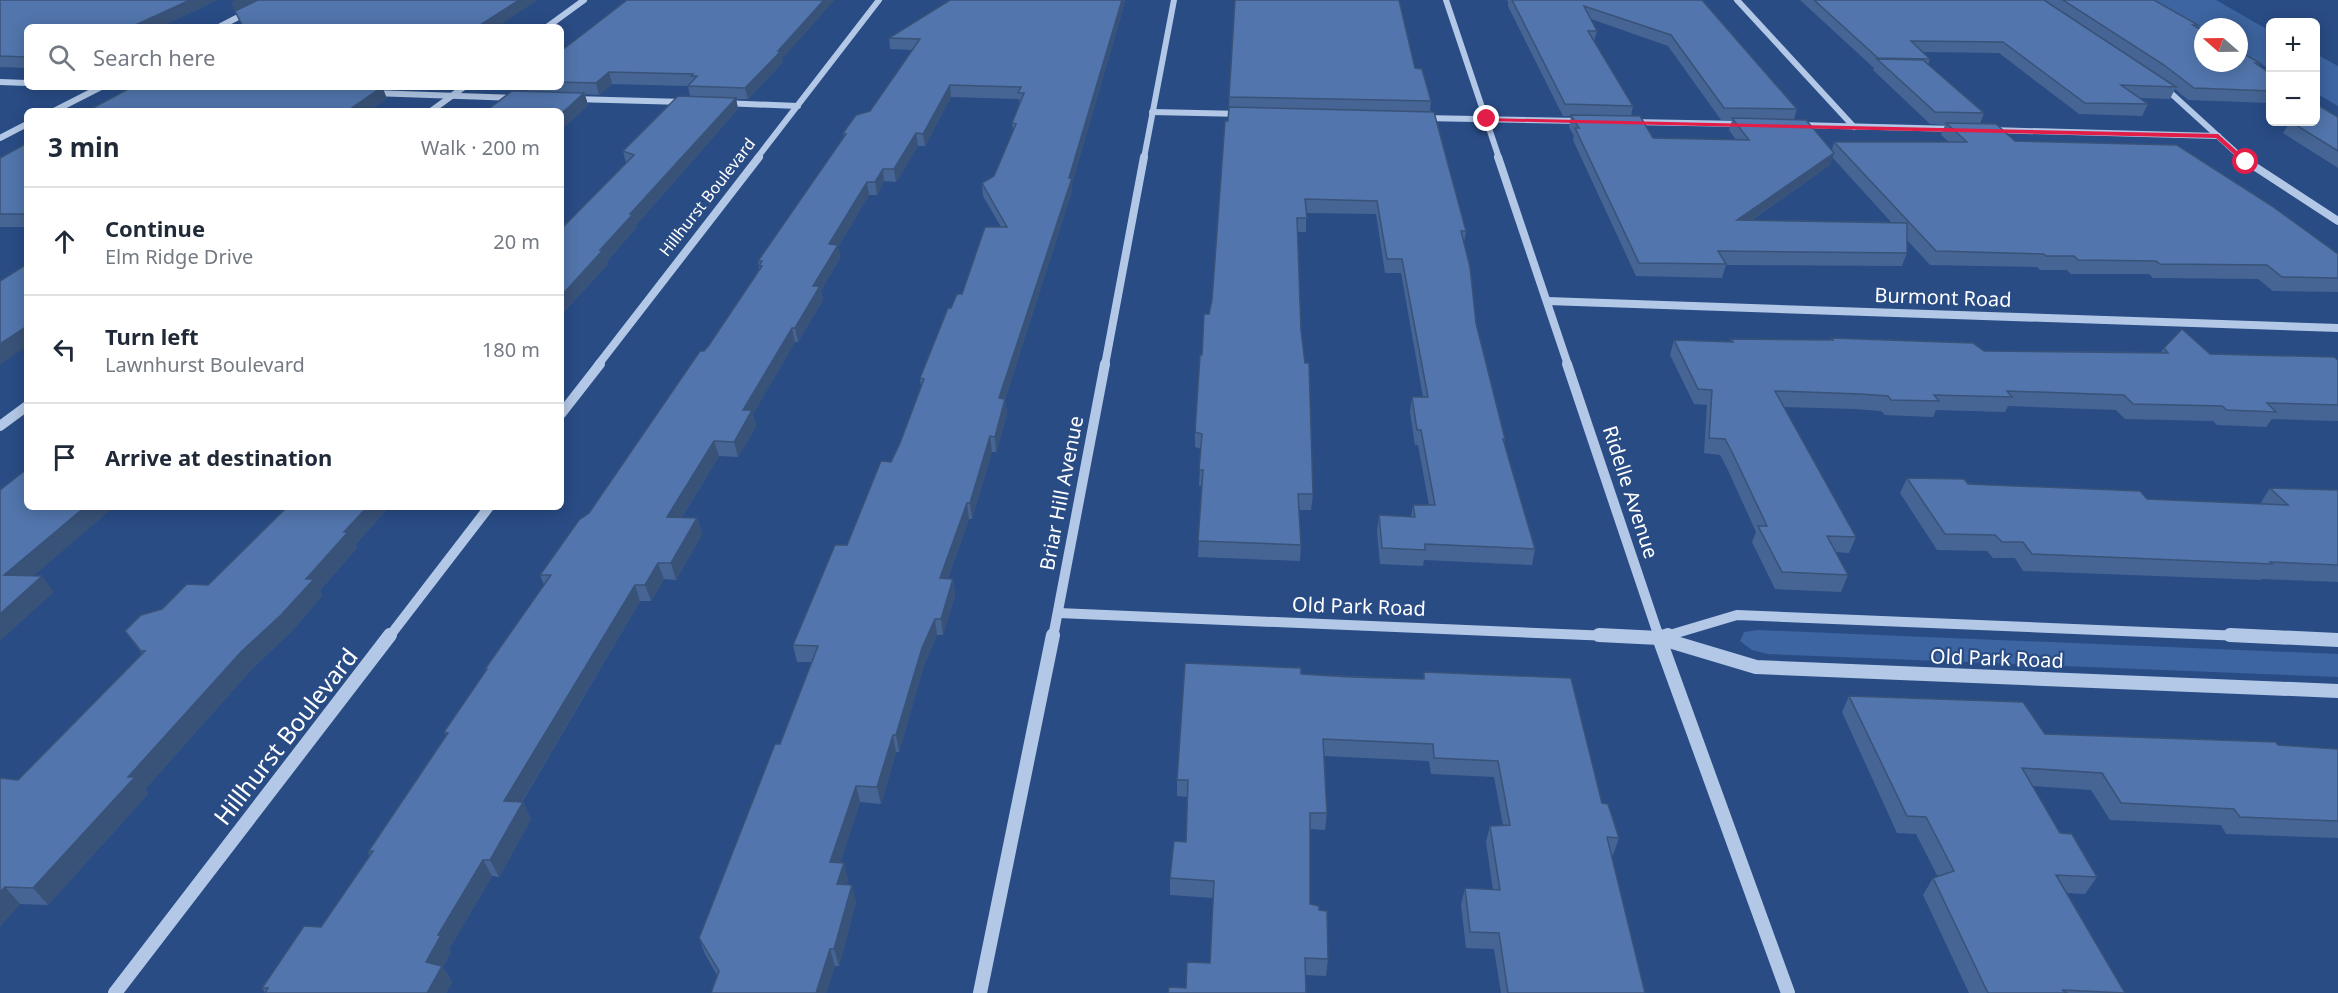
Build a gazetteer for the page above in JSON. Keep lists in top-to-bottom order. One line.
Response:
{"streets":{"street":["Hillhurst Boulevard","Burmont Road","Ridelle Avenue","Briar Hill Avenue","Old Park Road"]},"crossings":[["Burmont Road","Ridelle Avenue"],["Ridelle Avenue","Old Park Road"],["Briar Hill Avenue","Old Park Road"]],"north":"left","page":{"map_buttons":["+","−"],"search":"Search here","heading":["3 min","Walk · 200 m"],"list":[["Continue","Elm Ridge Drive","20 m"],["Turn left","Lawnhurst Boulevard","180 m"],"Arrive at destination"]}}
